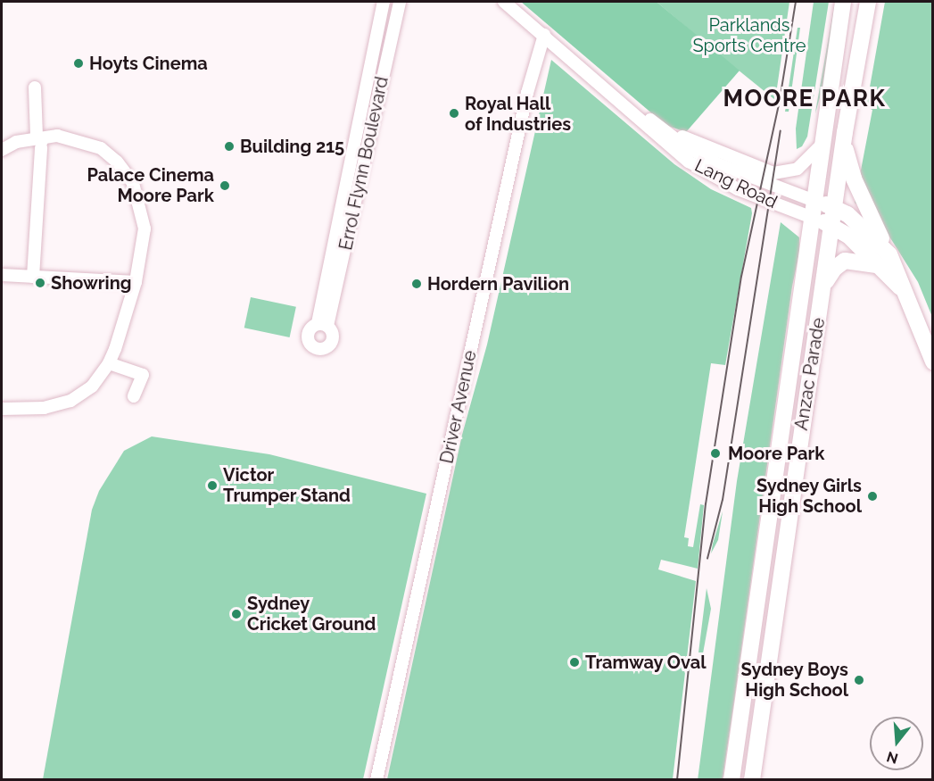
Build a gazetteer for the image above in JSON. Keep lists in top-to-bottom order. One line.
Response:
{"streets":{"main road":["Anzac Parade"],"street":["Errol Flynn Boulevard","Lang Road","Driver Avenue"]},"crossings":[["Lang Road","Anzac Parade"],["Lang Road","Driver Avenue"]],"districts":["MOORE PARK"],"parks":["Parklands Sports Centre"],"places":["Hoyts Cinema","Royal Hall of Industries","Building 215","Palace Cinema Moore Park","Showring","Hordern Pavilion","Moore Park","Victor Trumper Stand","Sydney Girls High School","Sydney Cricket Ground","Tramway Oval","Sydney Boys High School"],"north":"bottom"}
